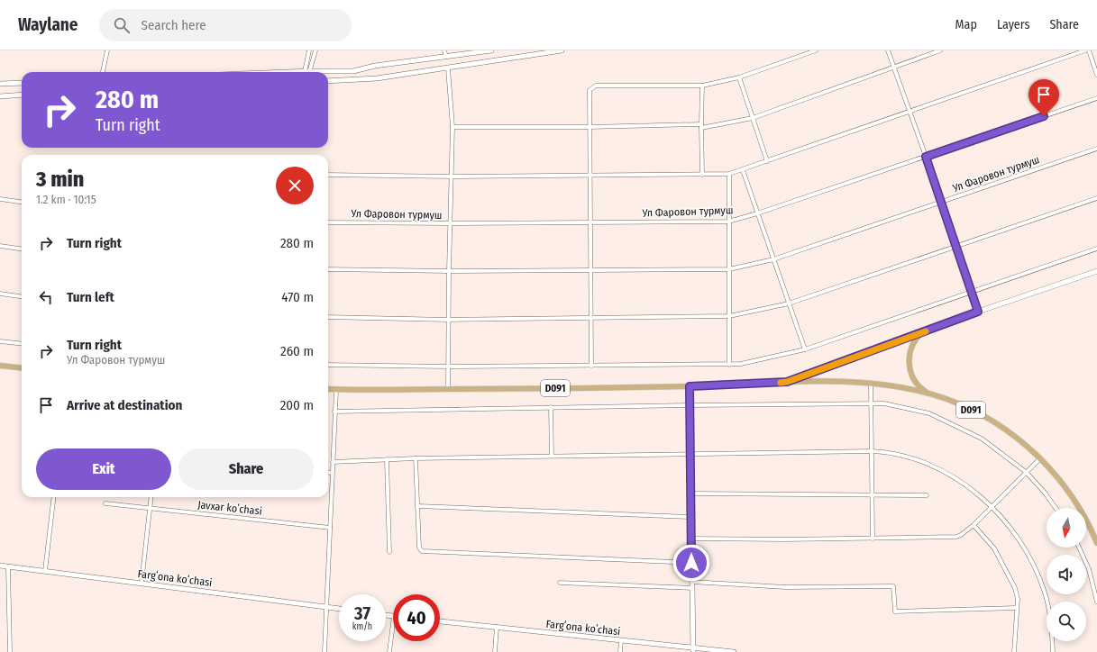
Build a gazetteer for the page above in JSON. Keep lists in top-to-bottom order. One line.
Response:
{"streets":{"main road":["D091"],"street":["Ул Фаровон турмуш","Javxar koʻchasi","Fargʻona koʻchasi"]},"north":"bottom","page":{"header":"Waylane","search":"Search here","nav":["Map","Layers","Share"],"turn":["280 m","Turn right"],"heading":["3 min","1.2 km · 10:15"],"list":[{"name":"Turn right","value":"280 m"},{"name":"Turn left","value":"470 m"},{"name":"Turn right","note":"Ул Фаровон турмуш","value":"260 m"},{"name":"Arrive at destination","value":"200 m"}],"buttons":["Exit","Share"],"speed":"37 km/h","limit":"40"}}
